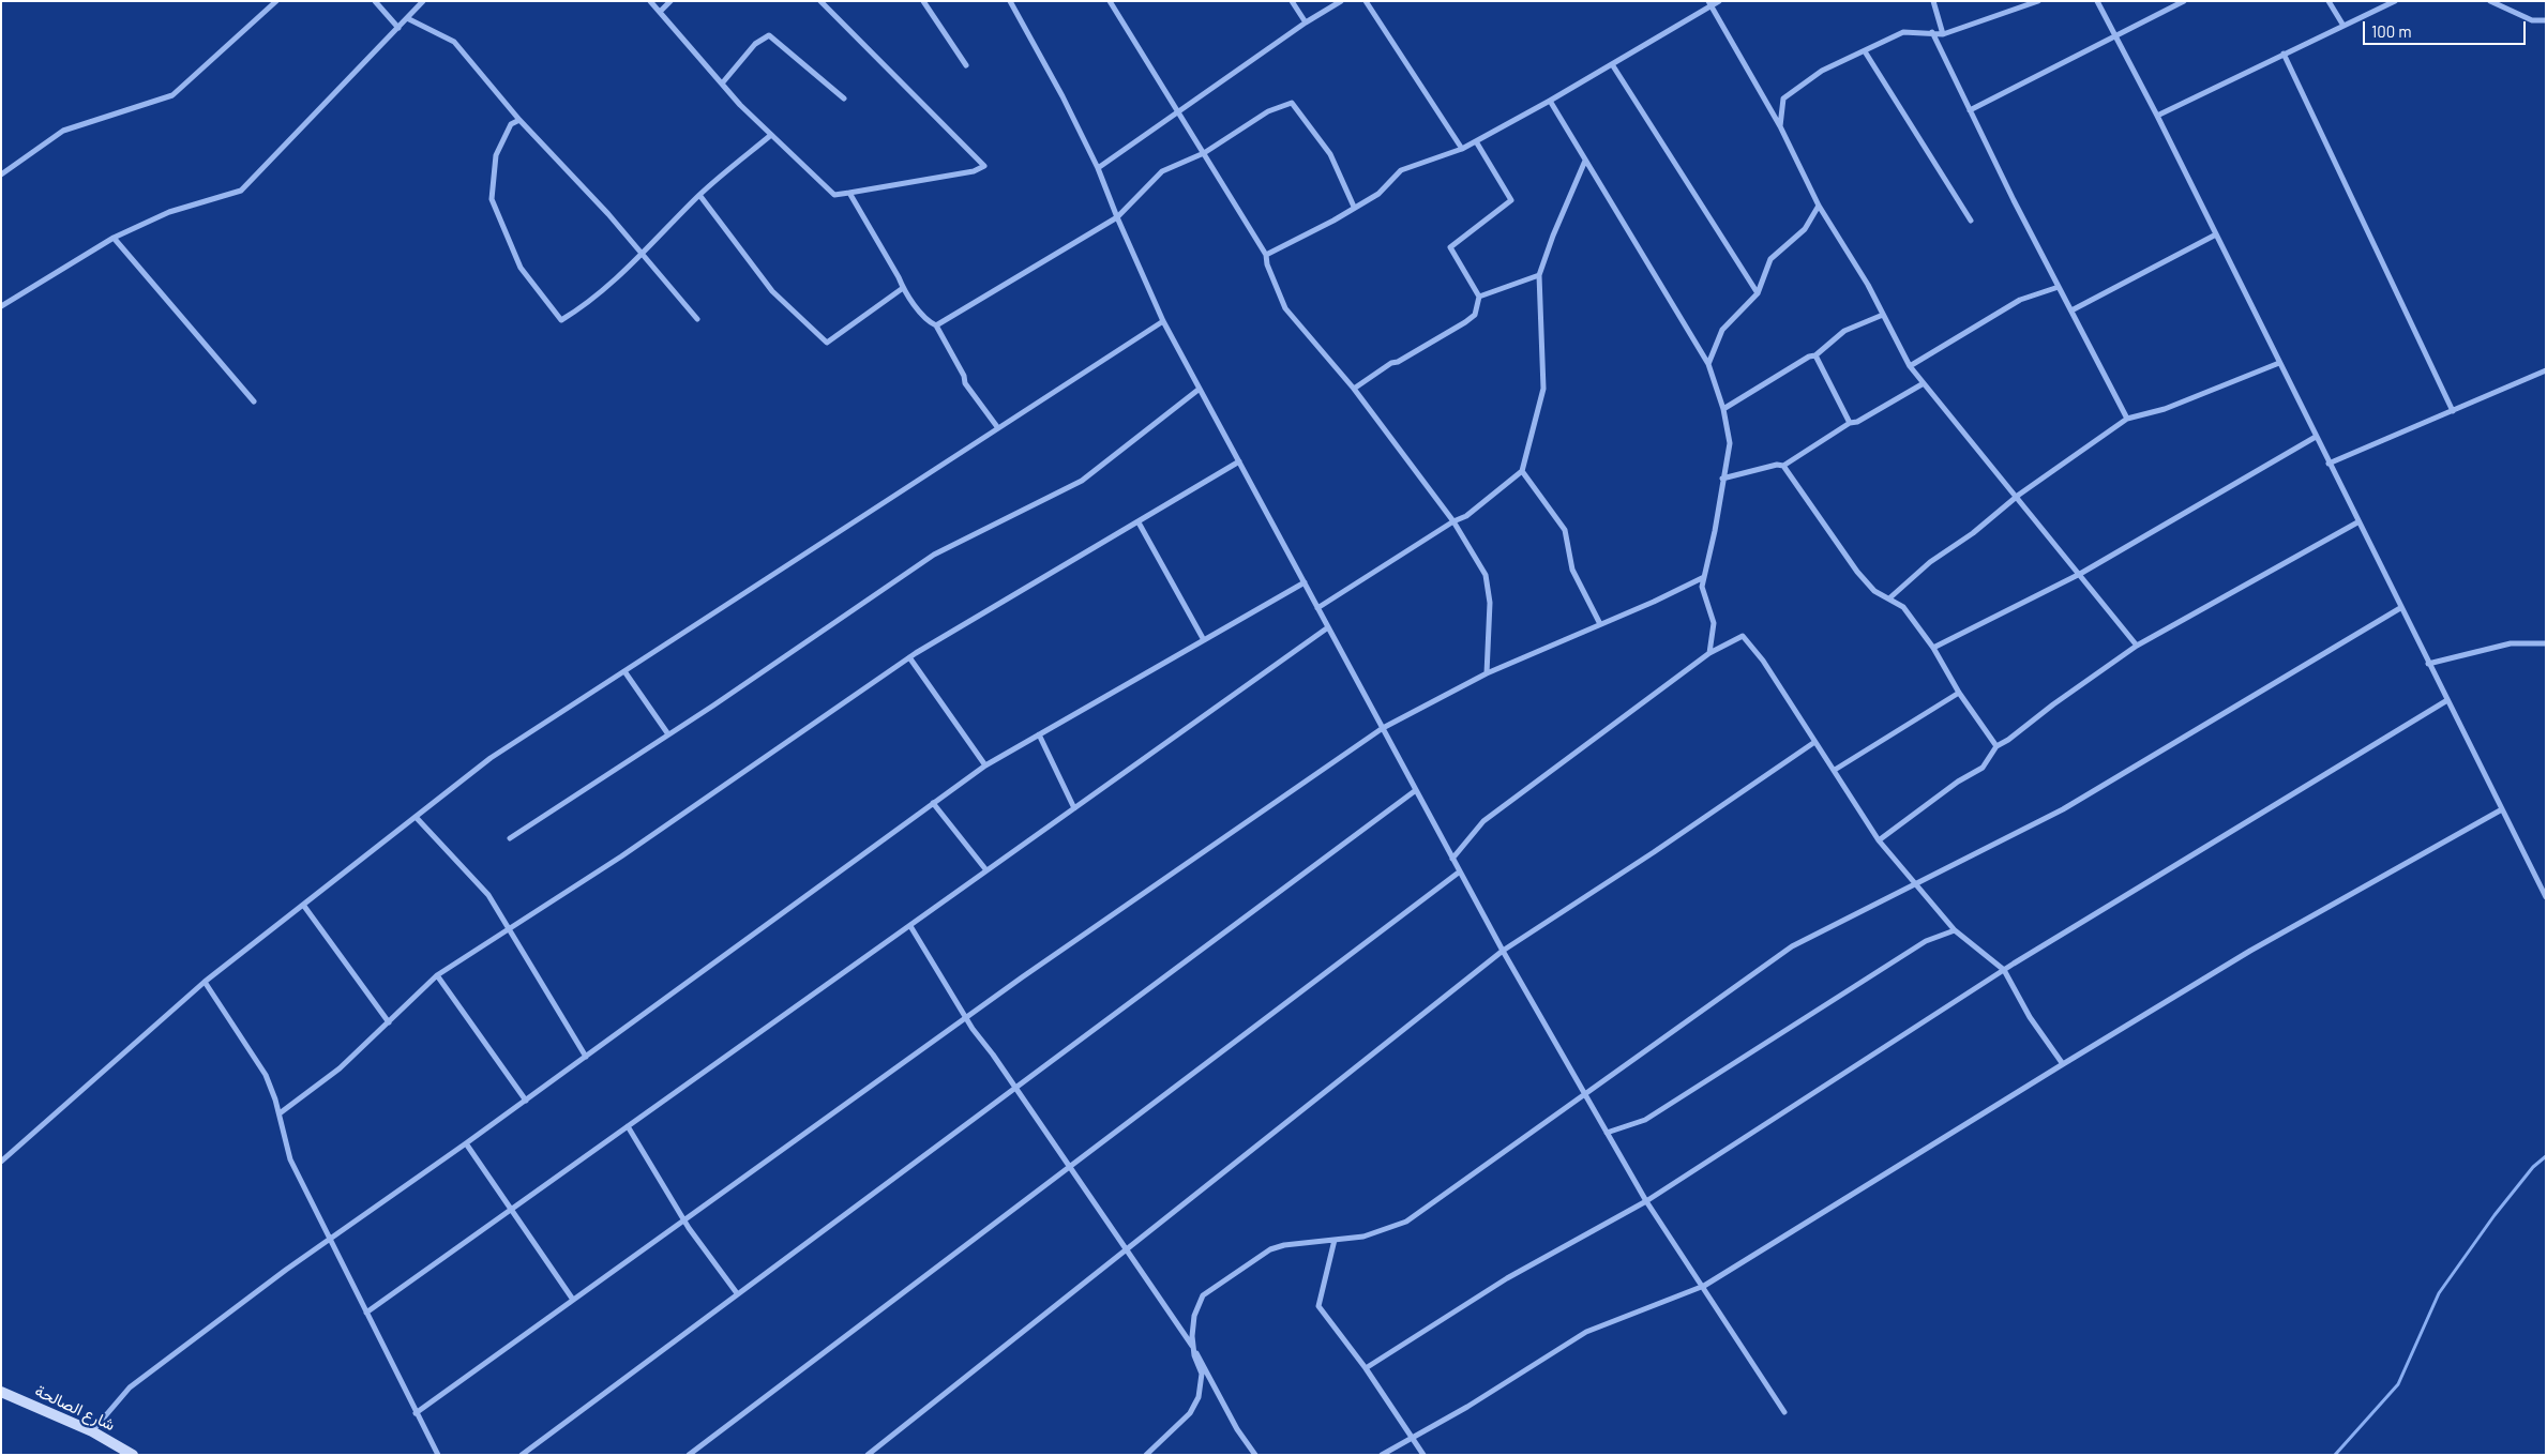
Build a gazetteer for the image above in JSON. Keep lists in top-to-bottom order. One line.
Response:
{"streets":{"main road":["شارع الصالحة"]},"scale_bar":"100 m"}
